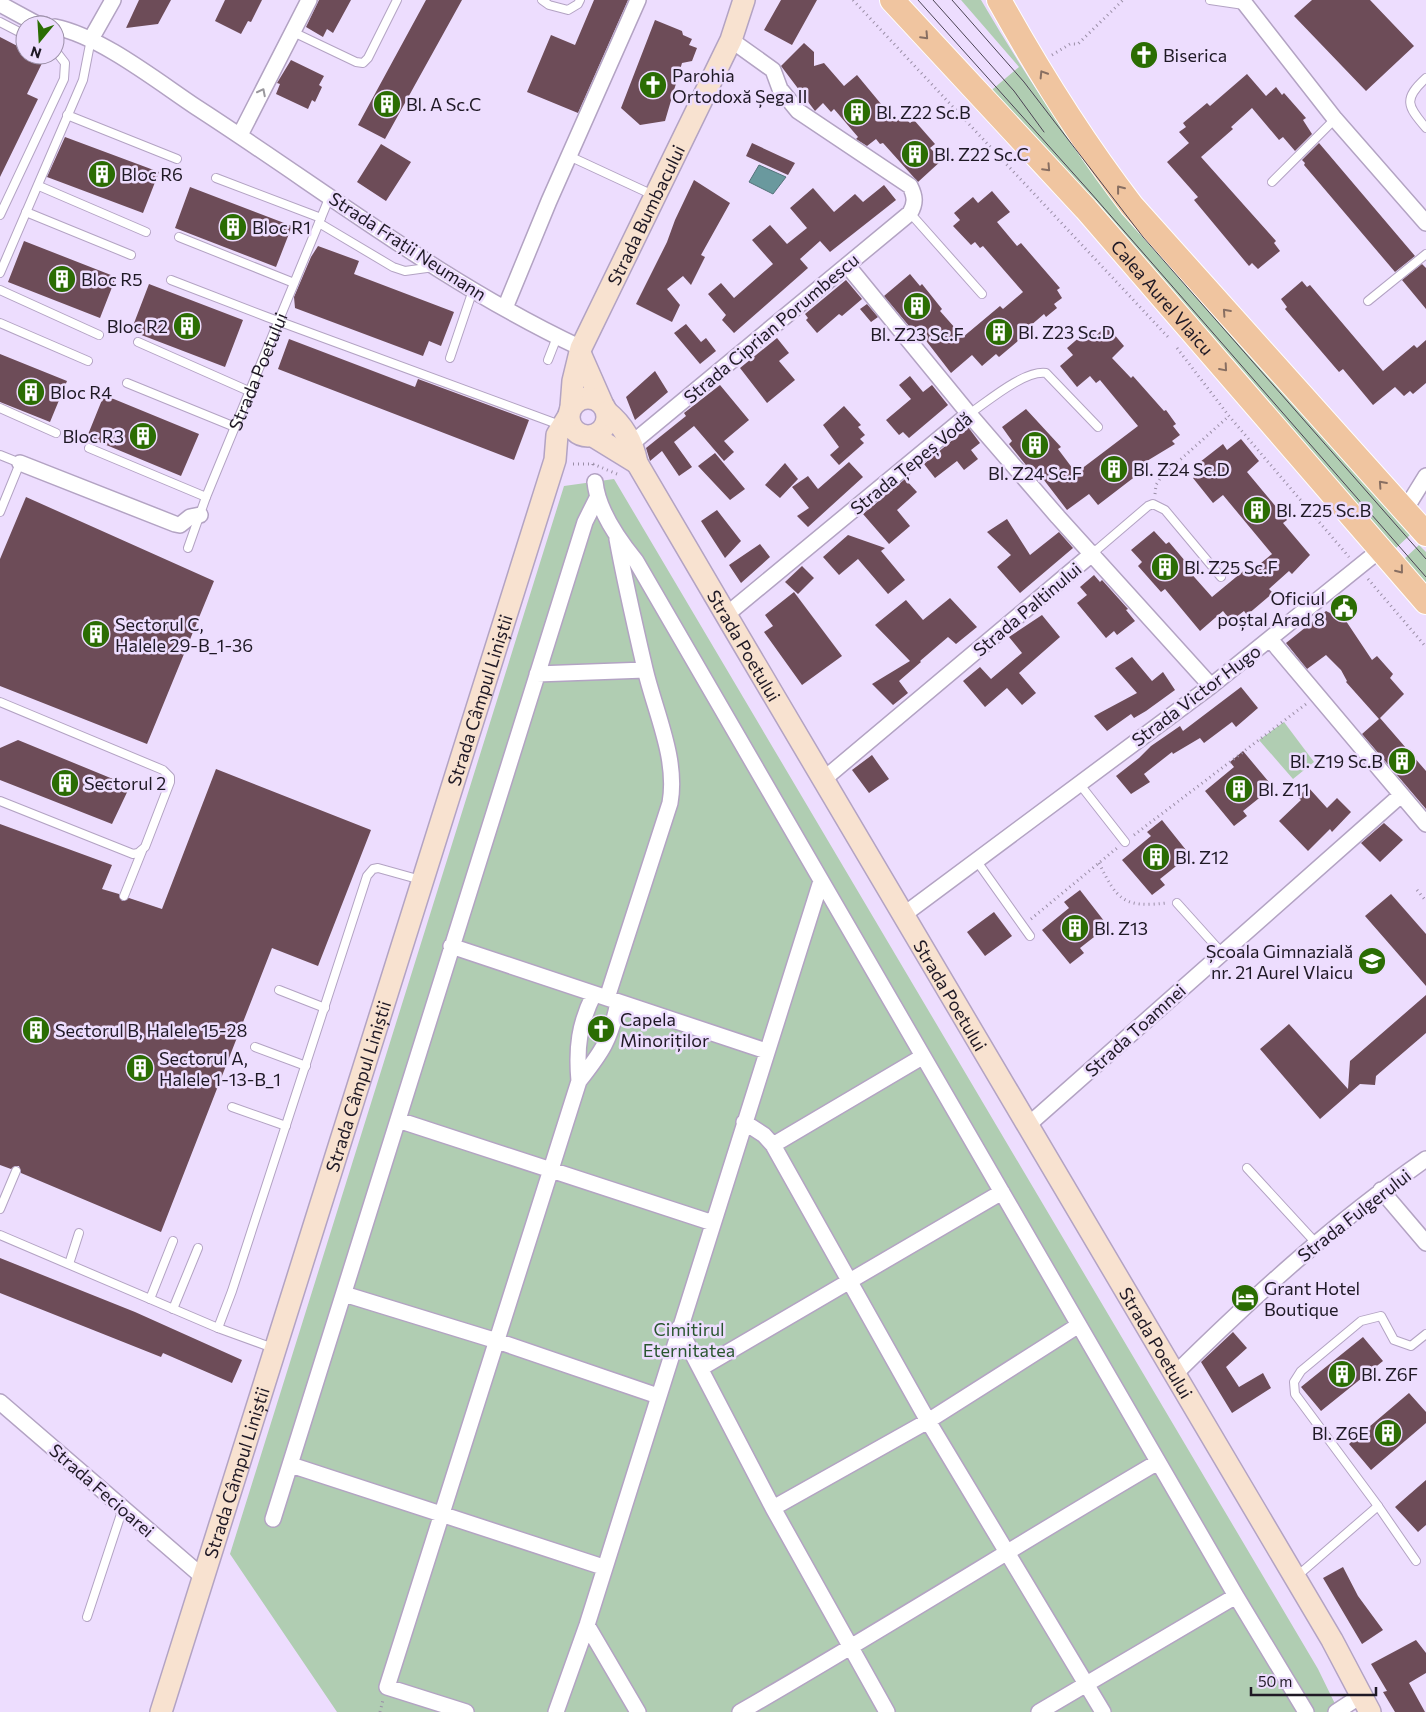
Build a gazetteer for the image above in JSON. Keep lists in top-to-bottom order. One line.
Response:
{"streets":{"main road":["Calea Aurel Vlaicu"],"street":["Strada Bumbacului","Strada Frații Neumann","Strada Ciprian Porumbescu","Strada Poetului","Strada Țepeș Vodă","Strada Paltinului","Strada Victor Hugo","Strada Câmpul Liniștii","Strada Toamnei","Strada Fulgerului","Strada Fecioarei"]},"crossings":[["Strada Bumbacului","Strada Frații Neumann"],["Strada Bumbacului","Strada Poetului"],["Strada Bumbacului","Strada Câmpul Liniștii"],["Strada Frații Neumann","Strada Poetului"],["Calea Aurel Vlaicu","Strada Victor Hugo"],["Strada Ciprian Porumbescu","Strada Poetului"],["Strada Poetului","Strada Țepeș Vodă"],["Strada Poetului","Strada Paltinului"],["Strada Poetului","Strada Victor Hugo"],["Strada Poetului","Strada Câmpul Liniștii"],["Strada Poetului","Strada Toamnei"],["Strada Poetului","Strada Fulgerului"],["Strada Câmpul Liniștii","Strada Fecioarei"]],"parks":["Cimitirul Eternitatea"],"places":{"church":["Biserica","Parohia Ortodoxă Șega II","Capela Minoriților"],"building":["Bl. A Sc.C","Bl. Z22 Sc.B","Bl. Z22 Sc.C","Bloc R6","Bloc R1","Bloc R5","Bl. Z23 Sc.F","Bloc R2","Bl. Z23 Sc.D","Bloc R4","Bloc R3","Bl. Z24 Sc.F","Bl. Z24 Sc.D","Bl. Z25 Sc.B","Bl. Z25 Sc.F","Sectorul C, Halele 29-B_1-36","Bl. Z19 Sc.B","Sectorul 2","Bl. Z11","Bl. Z12","Bl. Z13","Sectorul B, Halele 15-28","Sectorul A, Halele 1-13-B_1","Bl. Z6F","Bl. Z6E"],"public building":["Oficiul poștal Arad 8"],"school or university":["Școala Gimnazială nr. 21 Aurel Vlaicu"],"hotel":["Grant Hotel Boutique"]},"scale_bar":"50 m","north":"bottom"}
